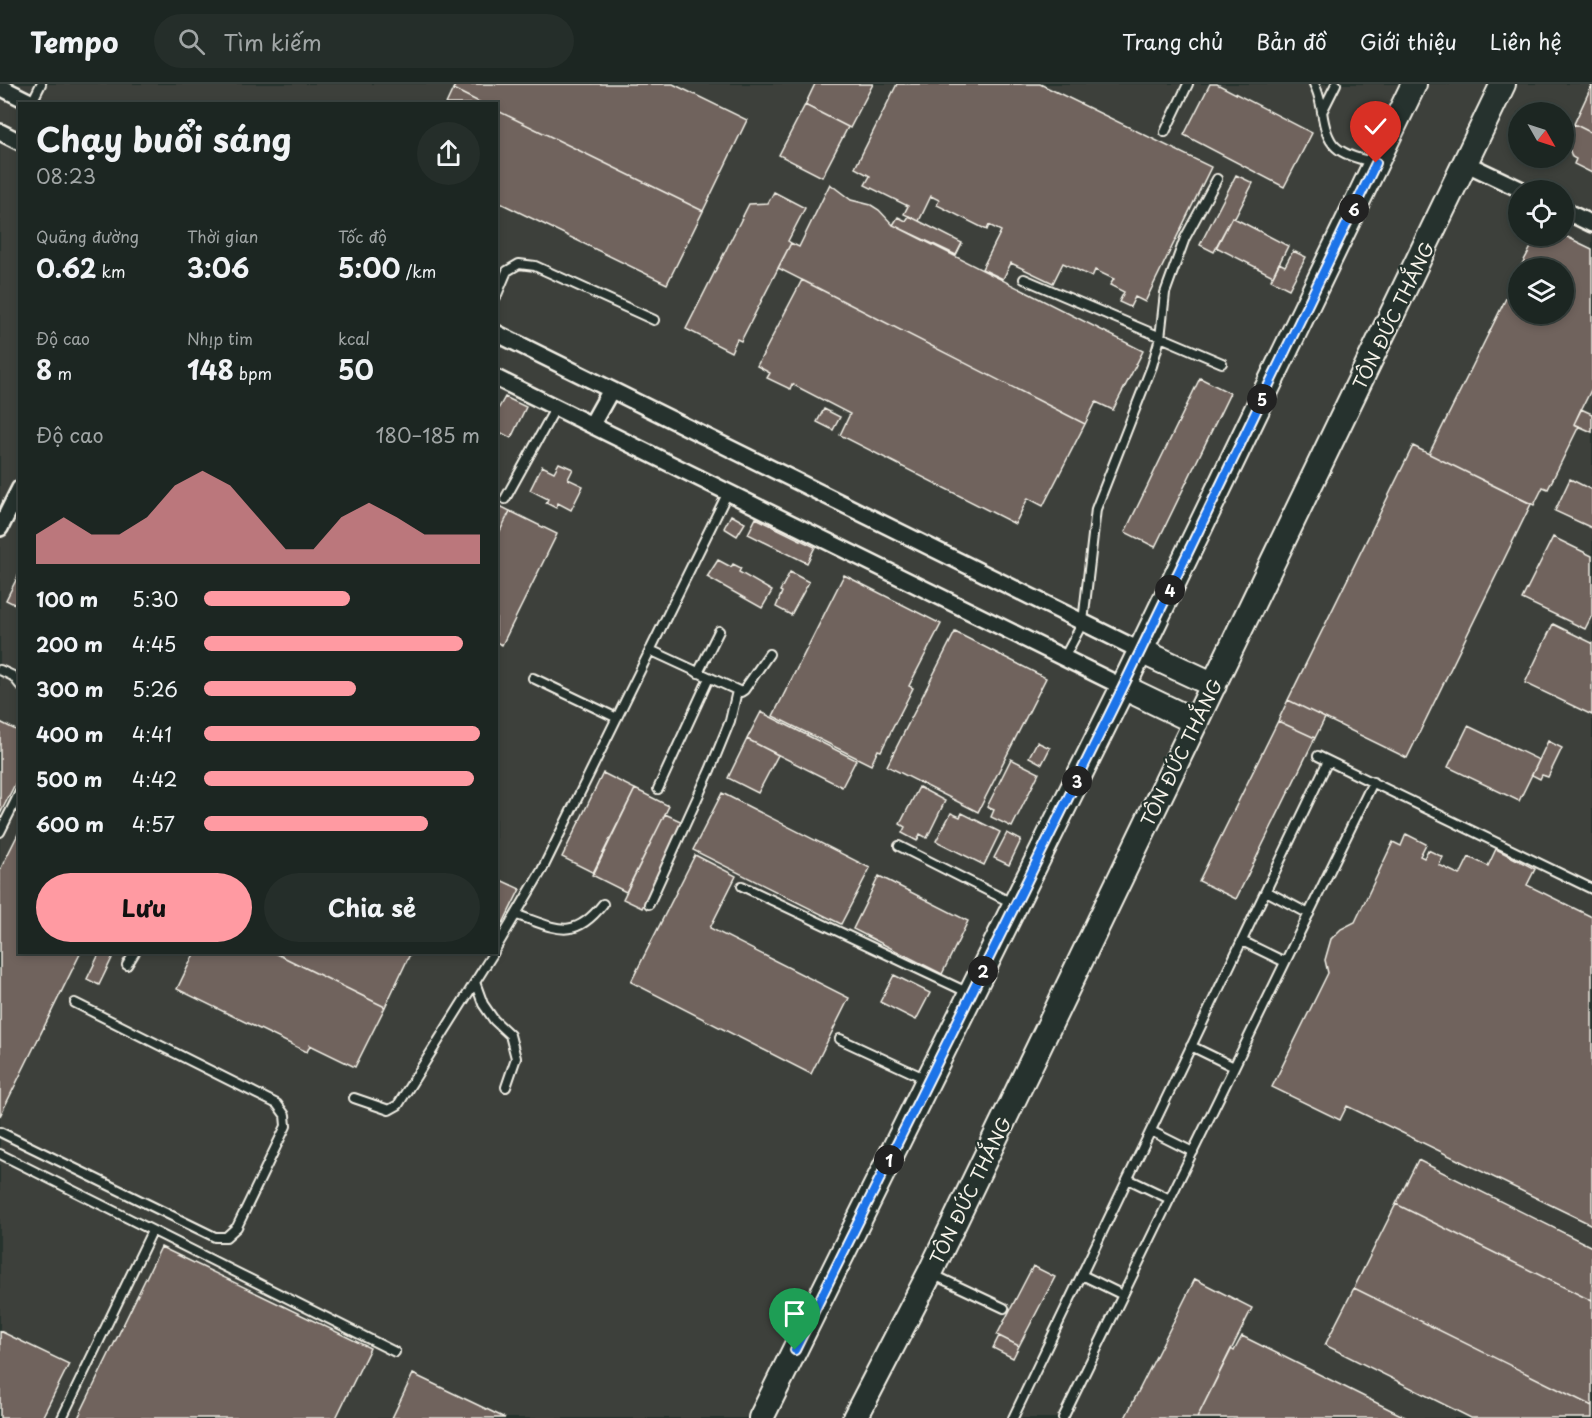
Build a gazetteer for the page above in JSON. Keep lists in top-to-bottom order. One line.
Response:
{"streets":{"main road":["TÔN ĐỨC THẮNG"]},"north":"bottom right","page":{"header":"Tempo","search":"Tìm kiếm","nav":["Trang chủ","Bản đồ","Giới thiệu","Liên hệ"],"heading":["Chạy buổi sáng","08:23"],"pins":["6","5","4","3","2","1"],"stats":[["Quãng đường","0.62 km"],["Thời gian","3:06"],["Tốc độ","5:00 /km"],["Độ cao","8 m"],["Nhịp tim","148 bpm"],["kcal","50"]],"chart":["Độ cao","180–185 m"],"list":[{"name":"100 m","note":"5:30"},{"name":"200 m","note":"4:45"},{"name":"300 m","note":"5:26"},{"name":"400 m","note":"4:41"},{"name":"500 m","note":"4:42"},{"name":"600 m","note":"4:57"}],"buttons":["Lưu","Chia sẻ"]}}
